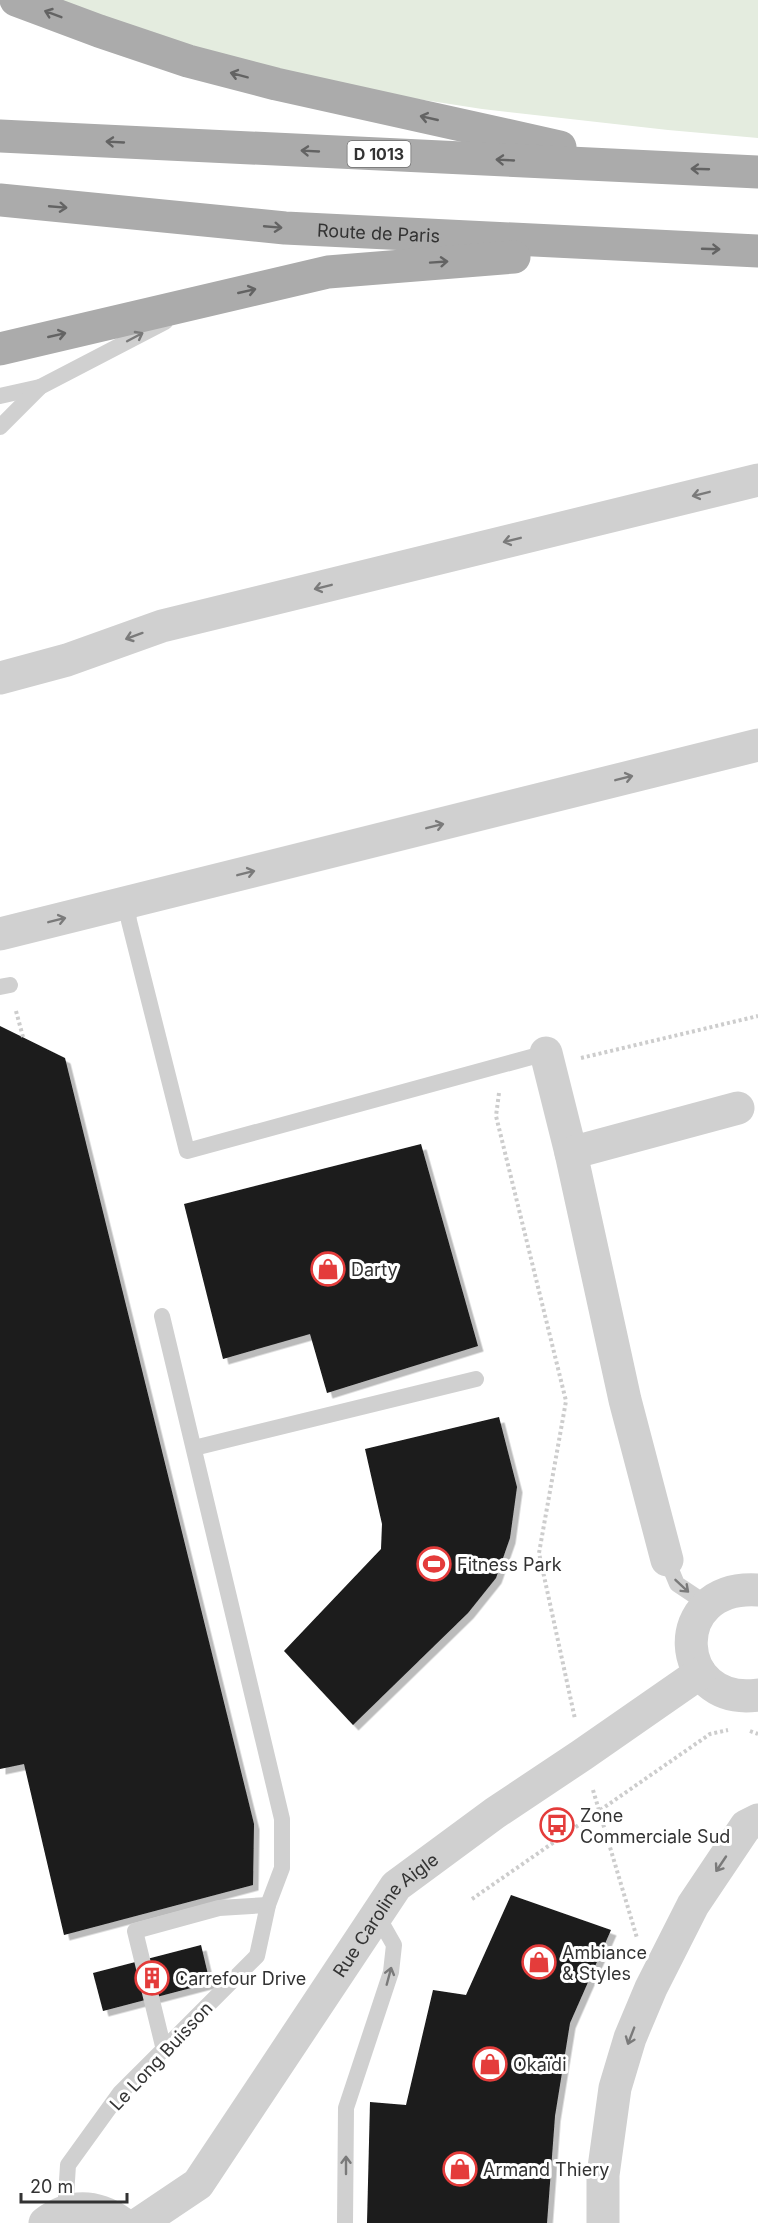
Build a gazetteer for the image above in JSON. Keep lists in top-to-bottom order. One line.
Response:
{"streets":{"main road":["D 1013","Route de Paris"],"street":["Rue Caroline Aigle"],"lane":["Le Long Buisson"]},"places":{"shop":["Darty","Ambiance & Styles","Okaïdi","Armand Thiery"],"sports":["Fitness Park"],"bus stop":["Zone Commerciale Sud"],"building":["Carrefour Drive"]},"scale_bar":"20 m"}
